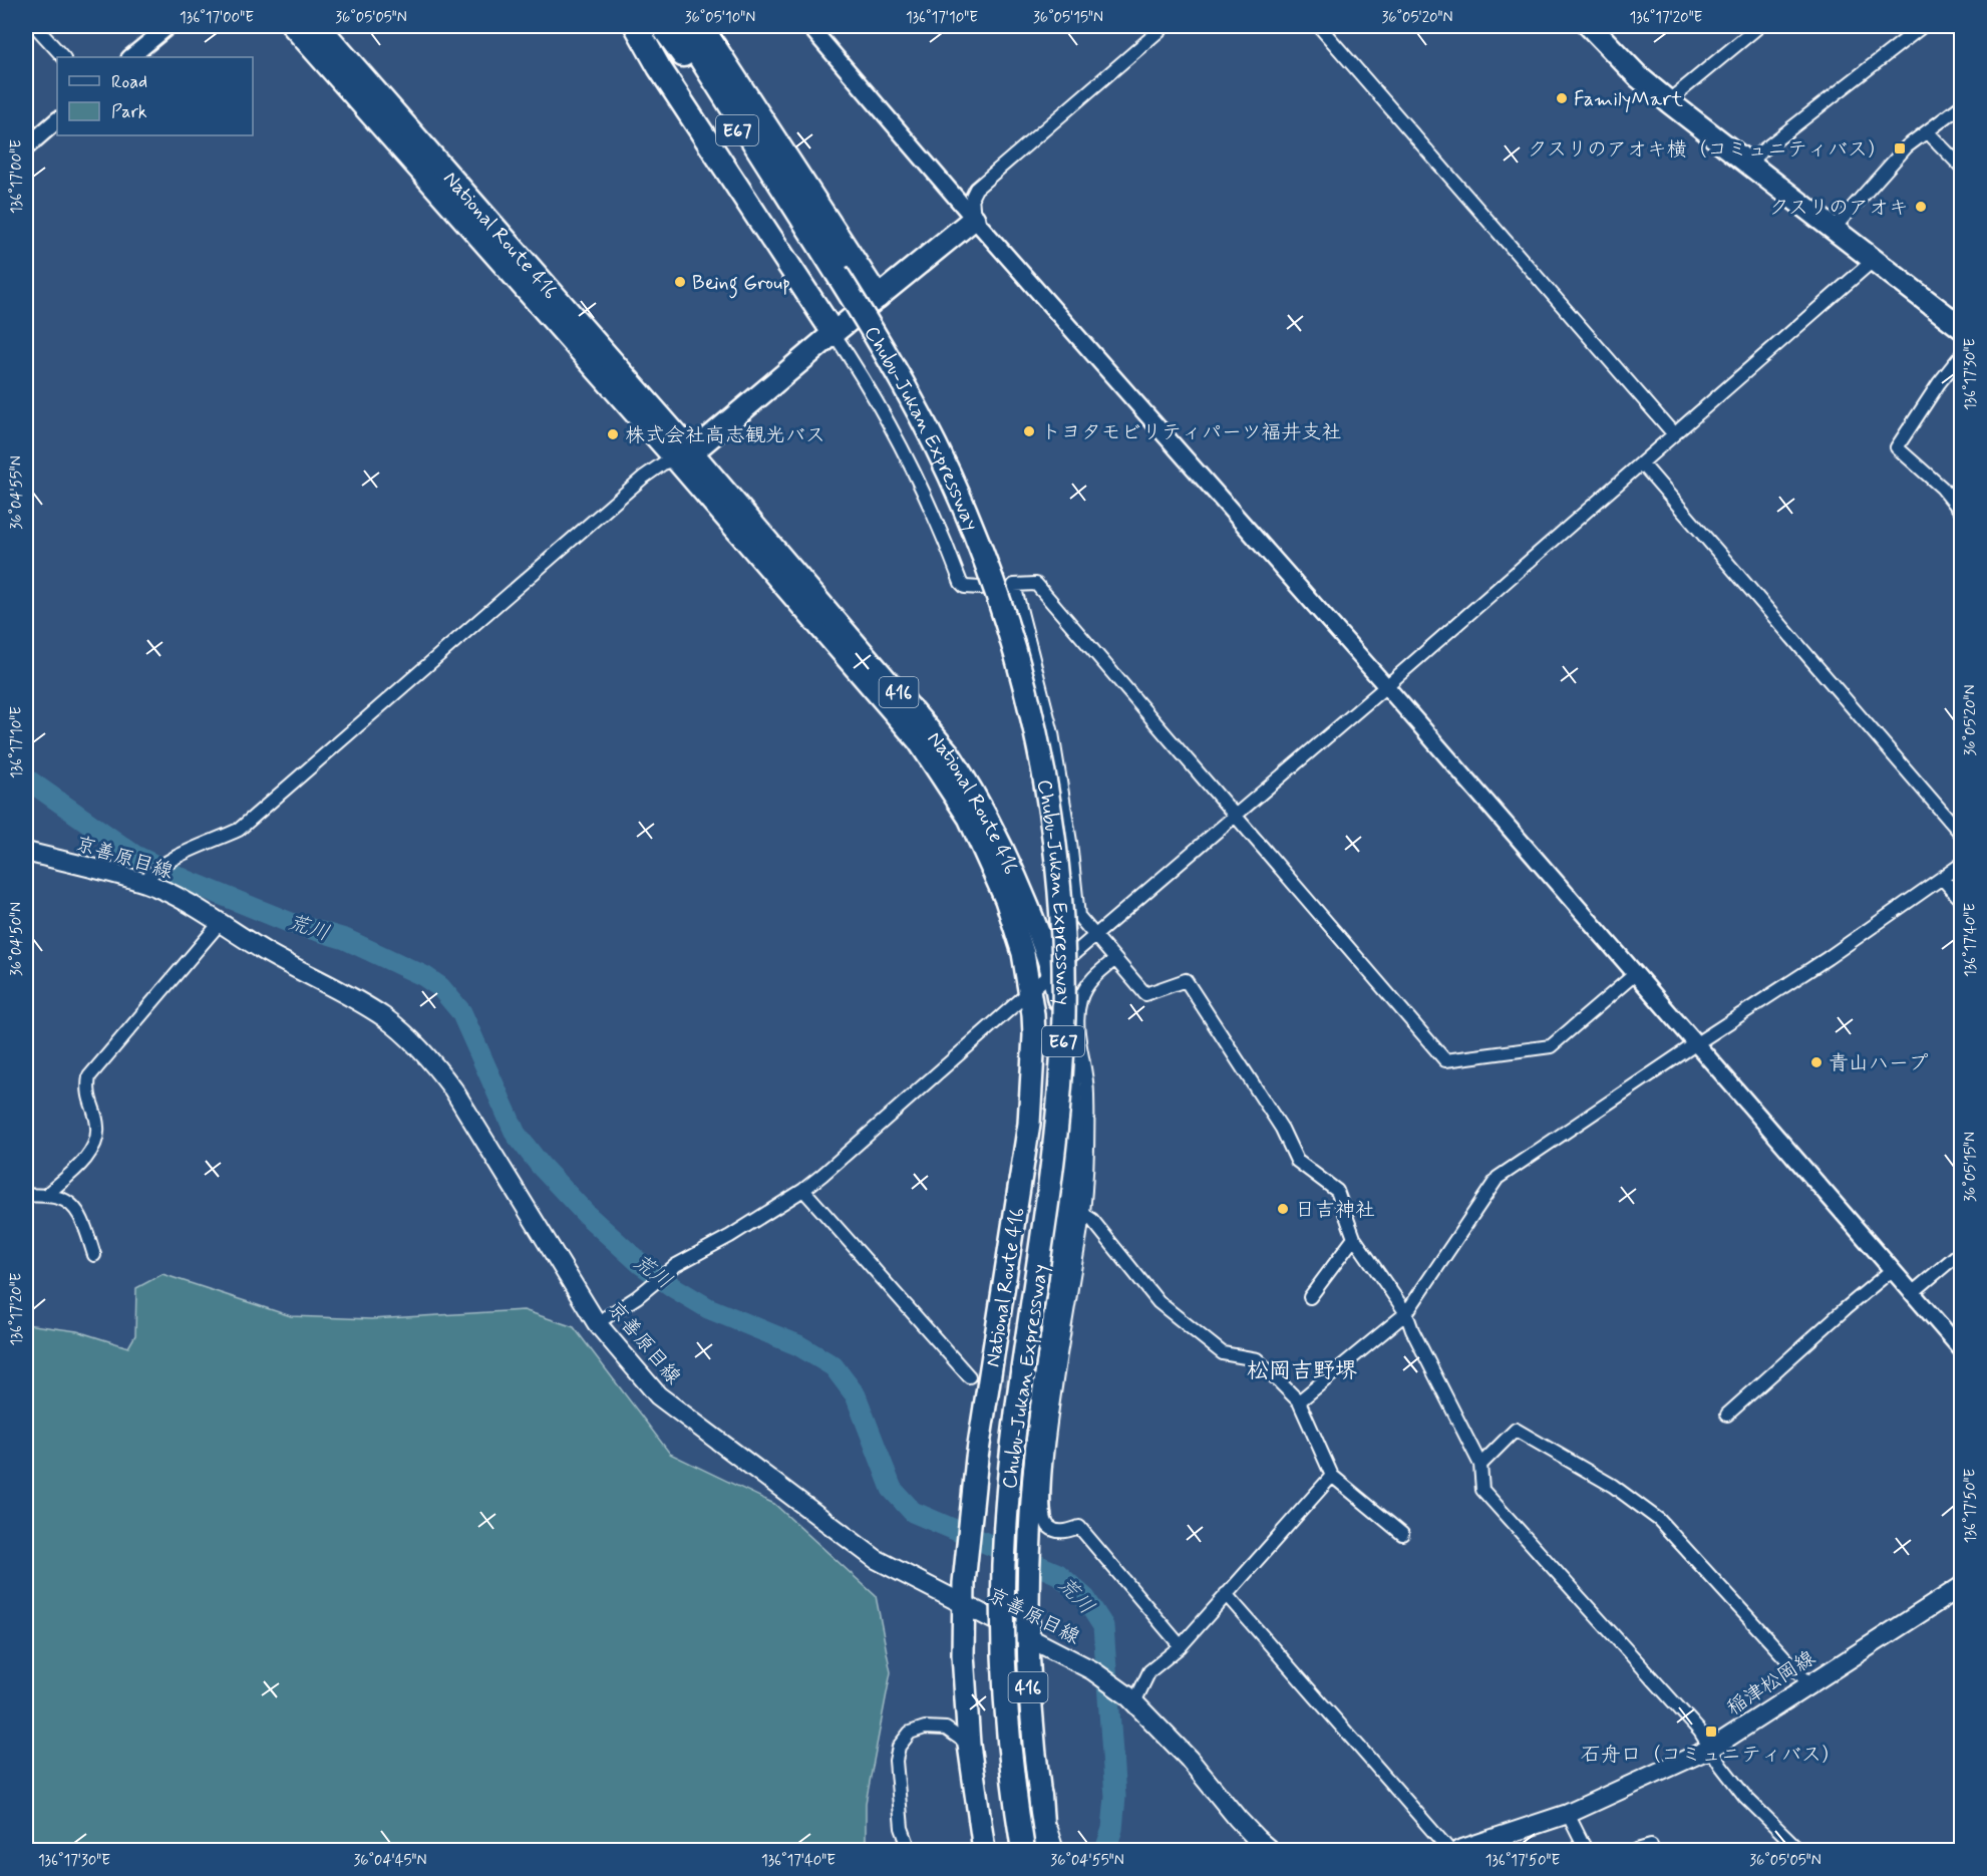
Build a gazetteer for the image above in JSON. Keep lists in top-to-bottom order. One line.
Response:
{"streets":{"highway":["E67","National Route 416","Chubu-Jukan Expressway","416"],"main road":["京善原目線","稲津松岡線"]},"crossings":[["National Route 416","416"],["National Route 416","京善原目線"],["416","京善原目線"]],"districts":["松岡吉野堺"],"water":["荒川"],"places":{"other":["FamilyMart","クスリのアオキ","Being Group","トヨタモビリティパーツ福井支社","株式会社高志観光バス","青山ハープ","日吉神社"],"transit":["クスリのアオキ横（コミュニティバス）","石舟口（コミュニティバス）"]},"legend":["Road","Park"],"coordinates":["136°17'00\"E","36°05'05\"N","36°05'10\"N","136°17'10\"E","36°05'15\"N","36°05'20\"N","136°17'20\"E","136°17'30\"E","36°04'55\"N","36°04'50\"N","136°17'40\"E","136°17'50\"E","36°04'45\"N"]}
